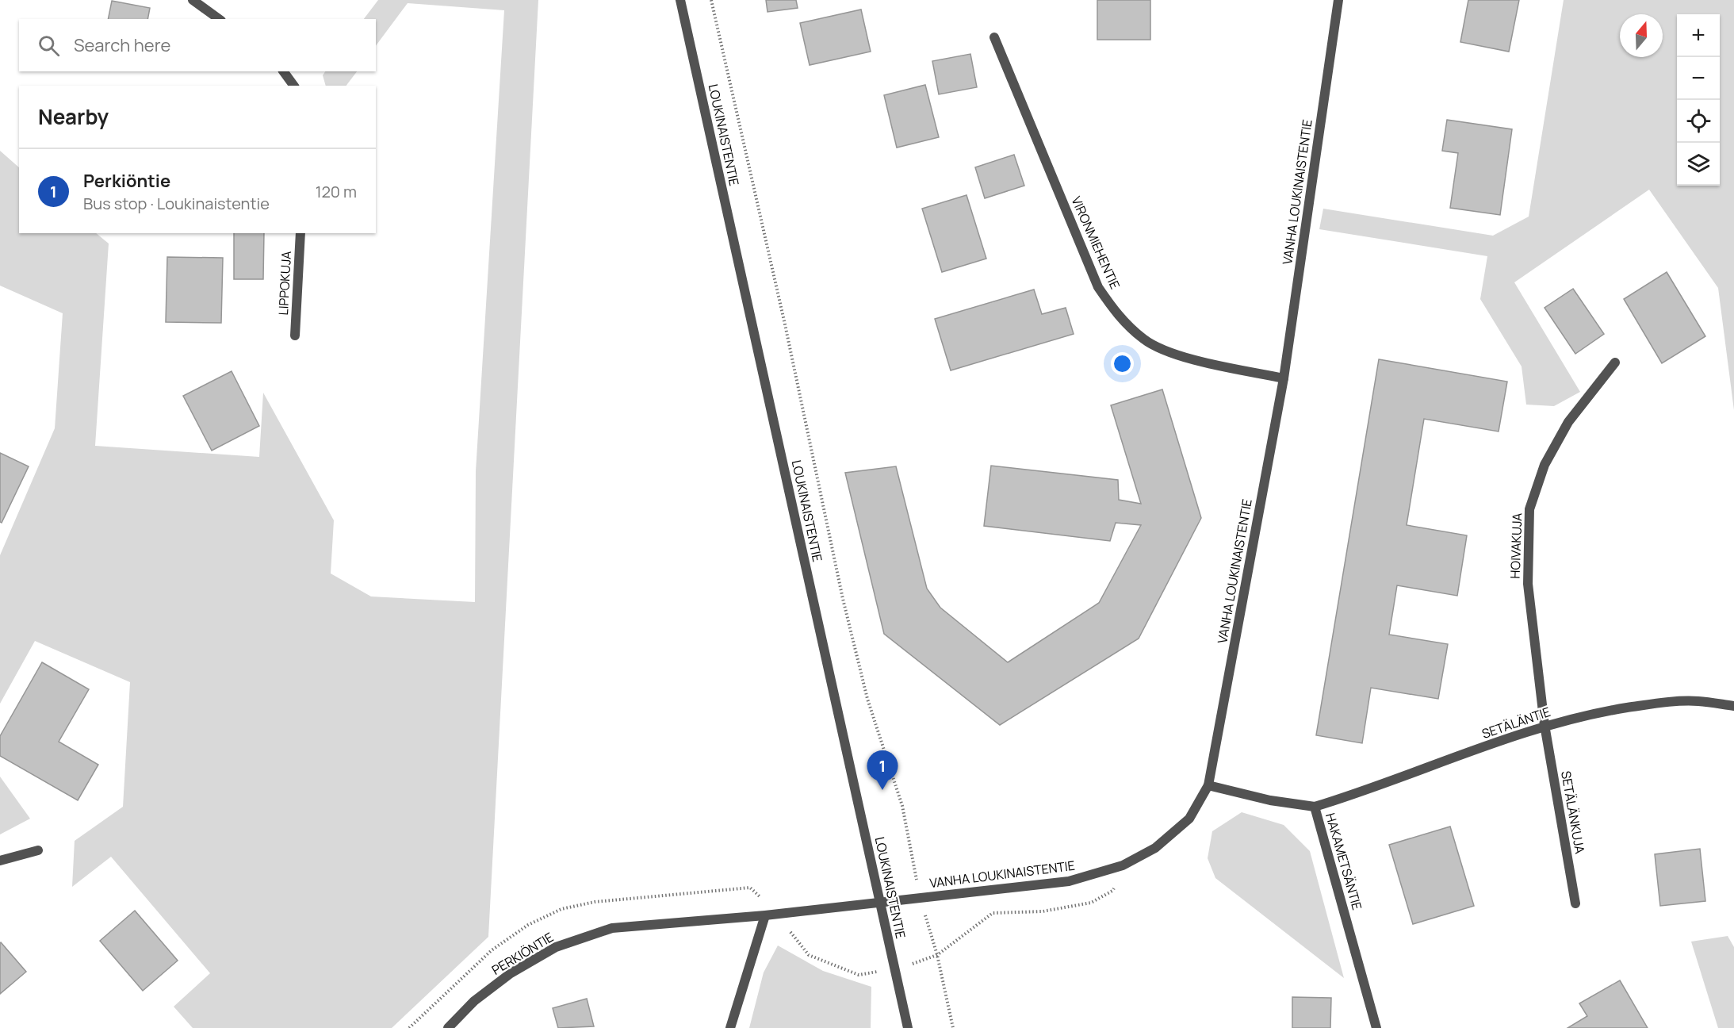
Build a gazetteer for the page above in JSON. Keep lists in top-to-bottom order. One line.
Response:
{"streets":{"street":["LOUKINAISTENTIE","VANHA LOUKINAISTENTIE","VIRONMIEHENTIE","LIPPOKUJA","HOIVAKUJA","SETÄLÄNTIE","SETÄLÄNKUJA","HAKAMETSÄNTIE","PERKIÖNTIE"]},"crossings":[["LOUKINAISTENTIE","VANHA LOUKINAISTENTIE"],["LOUKINAISTENTIE","PERKIÖNTIE"],["VANHA LOUKINAISTENTIE","VIRONMIEHENTIE"],["VANHA LOUKINAISTENTIE","HAKAMETSÄNTIE"],["VANHA LOUKINAISTENTIE","PERKIÖNTIE"],["HOIVAKUJA","SETÄLÄNTIE"],["HOIVAKUJA","SETÄLÄNKUJA"],["SETÄLÄNTIE","SETÄLÄNKUJA"],["SETÄLÄNTIE","HAKAMETSÄNTIE"]],"north":"top","page":{"map_buttons":["+","−"],"search":"Search here","heading":"Nearby","list":[{"mark":"1","name":"Perkiöntie","note":"Bus stop · Loukinaistentie","value":"120 m"}],"pins":"1"}}
